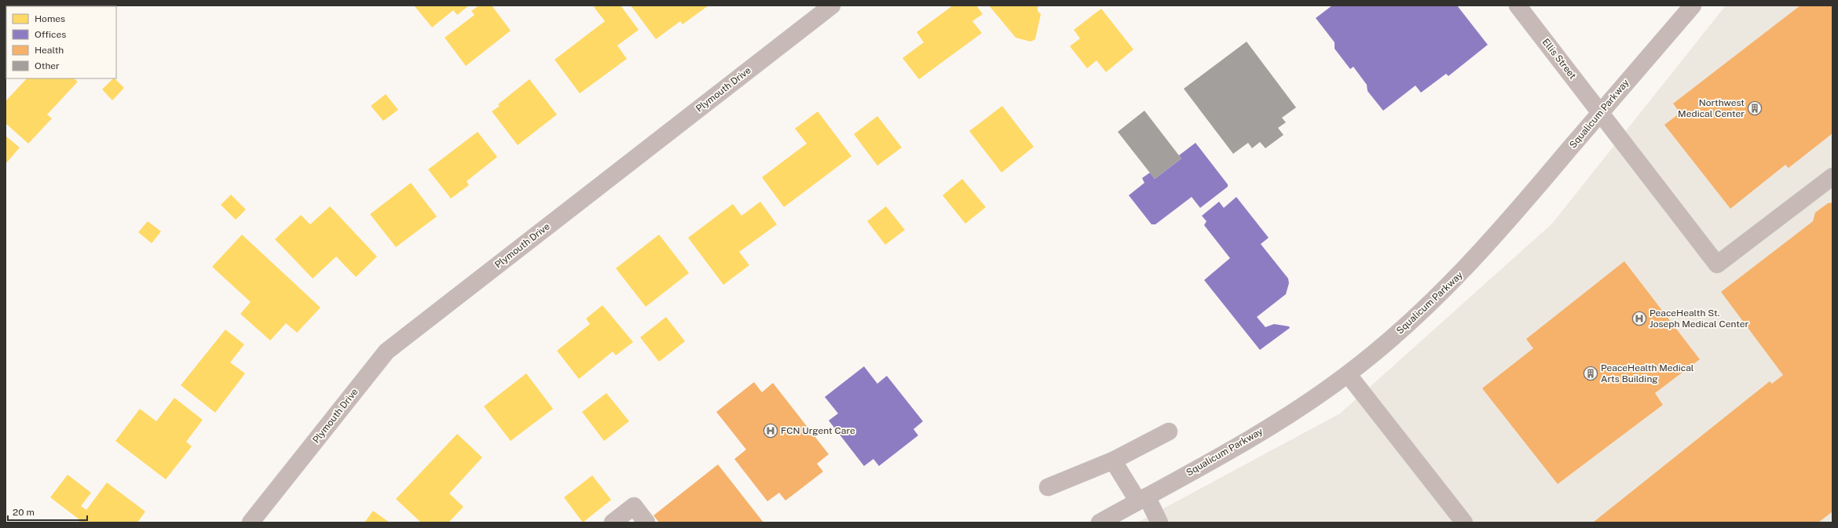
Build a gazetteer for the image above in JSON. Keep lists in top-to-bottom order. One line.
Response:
{"streets":{"street":["Ellis Street","Plymouth Drive","Squalicum Parkway"]},"crossings":[["Ellis Street","Squalicum Parkway"]],"places":{"building":["Northwest Medical Center","PeaceHealth Medical Arts Building"],"hospital":["PeaceHealth St. Joseph Medical Center","FCN Urgent Care"]},"legend":["Homes","Offices","Health","Other"],"scale_bar":"20 m"}
